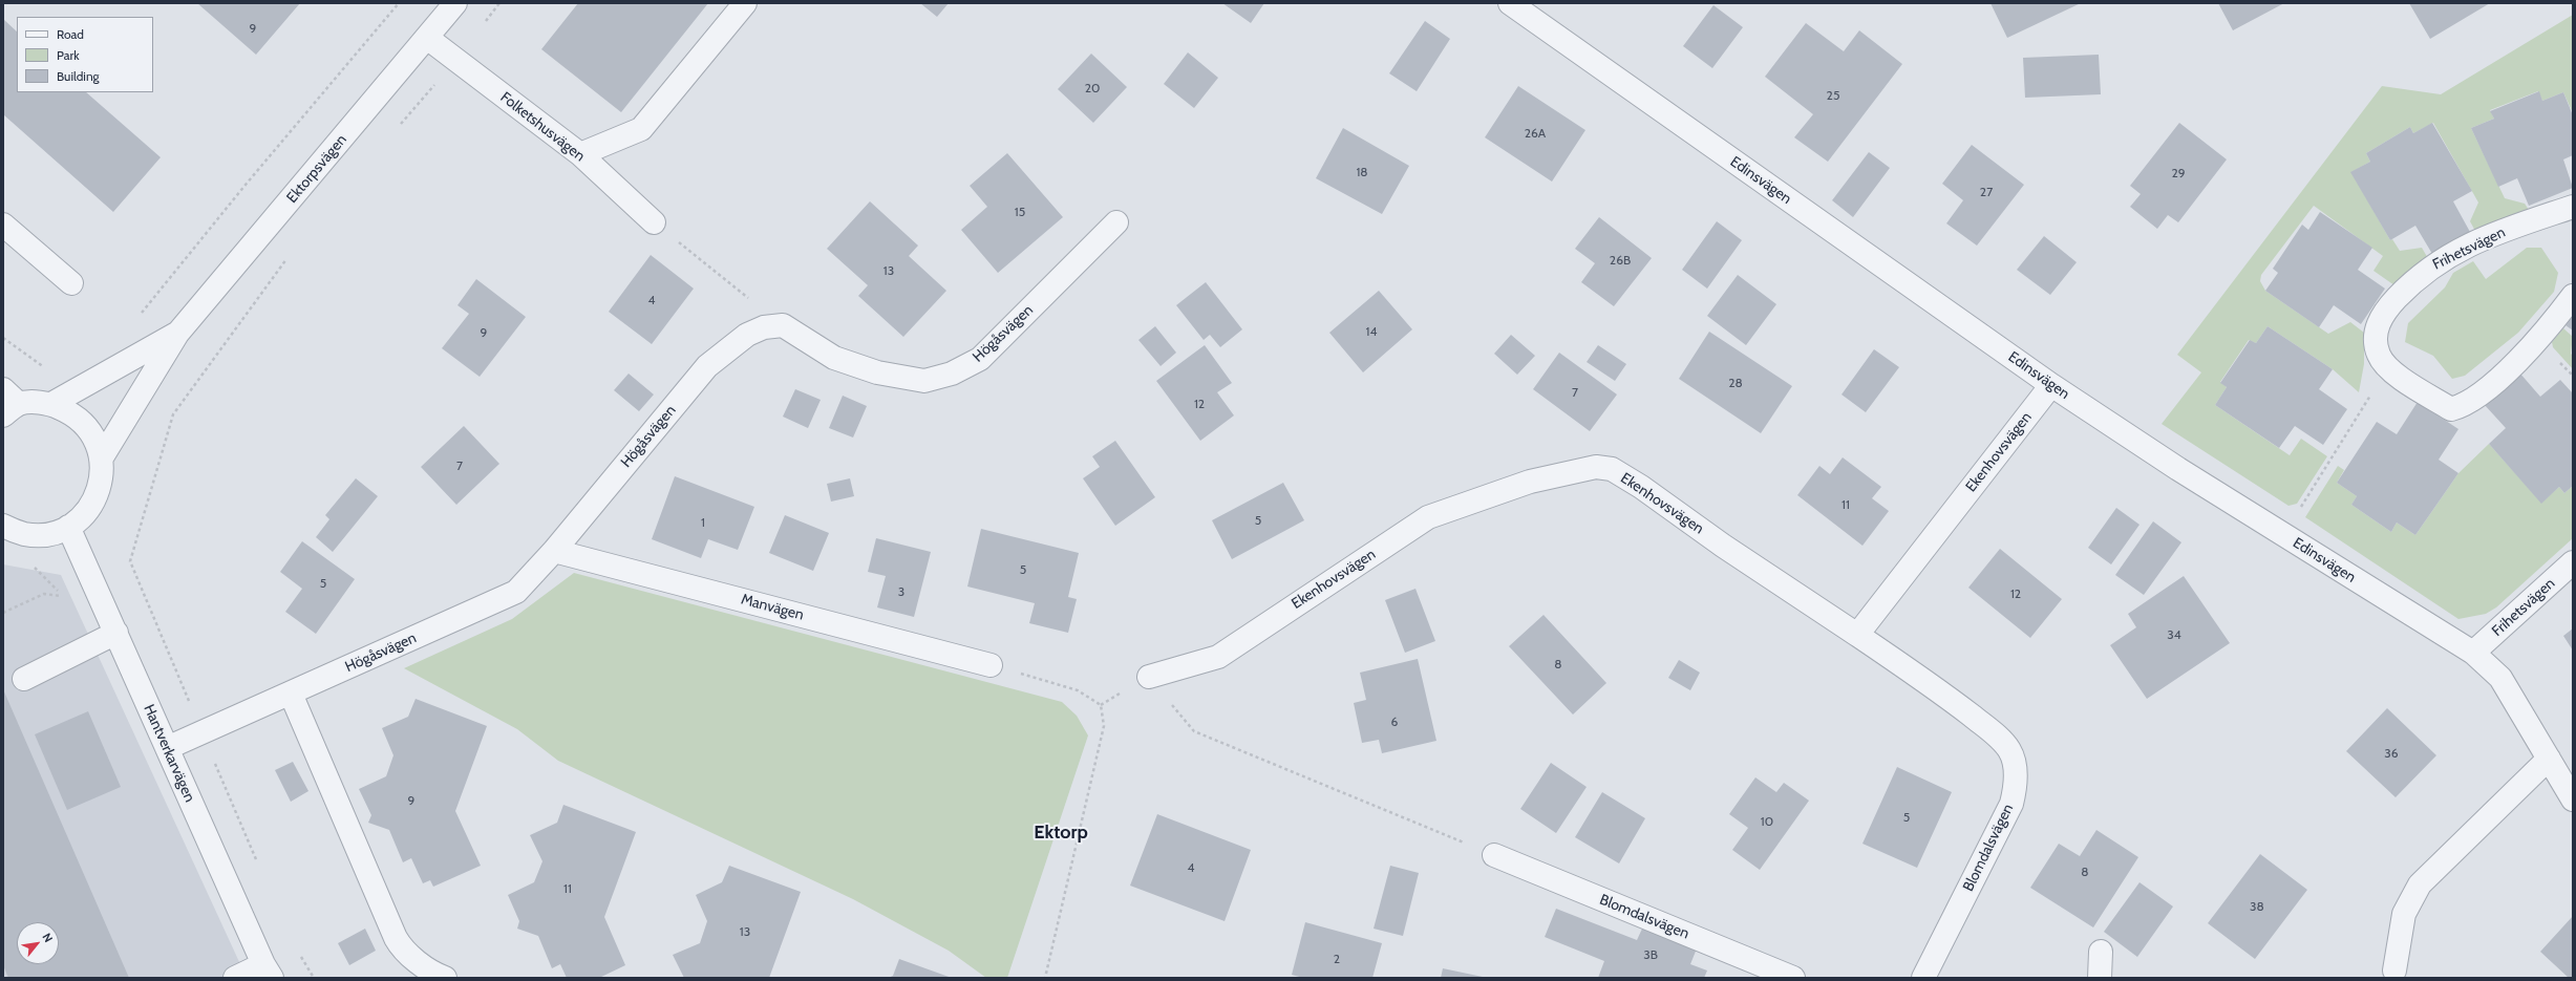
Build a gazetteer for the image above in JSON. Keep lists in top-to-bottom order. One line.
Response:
{"streets":{"street":["Folketshusvägen","Ektorpsvägen","Edinsvägen","Frihetsvägen","Högåsvägen","Ekenhovsvägen","Manvägen","Hantverkarvägen","Blomdalsvägen"]},"crossings":[["Folketshusvägen","Ektorpsvägen"],["Edinsvägen","Frihetsvägen"],["Edinsvägen","Ekenhovsvägen"],["Högåsvägen","Manvägen"],["Högåsvägen","Hantverkarvägen"],["Ekenhovsvägen","Blomdalsvägen"]],"districts":["Ektorp"],"house_numbers":["9","20","25","26A","18","29","27","15","26B","13","4","14","9","28","7","12","7","11","5","1","5","5","3","12","34","8","6","36","9","5","10","4","8","11","38","13","3B","2"],"legend":["Road","Park","Building"],"north":"top right"}
